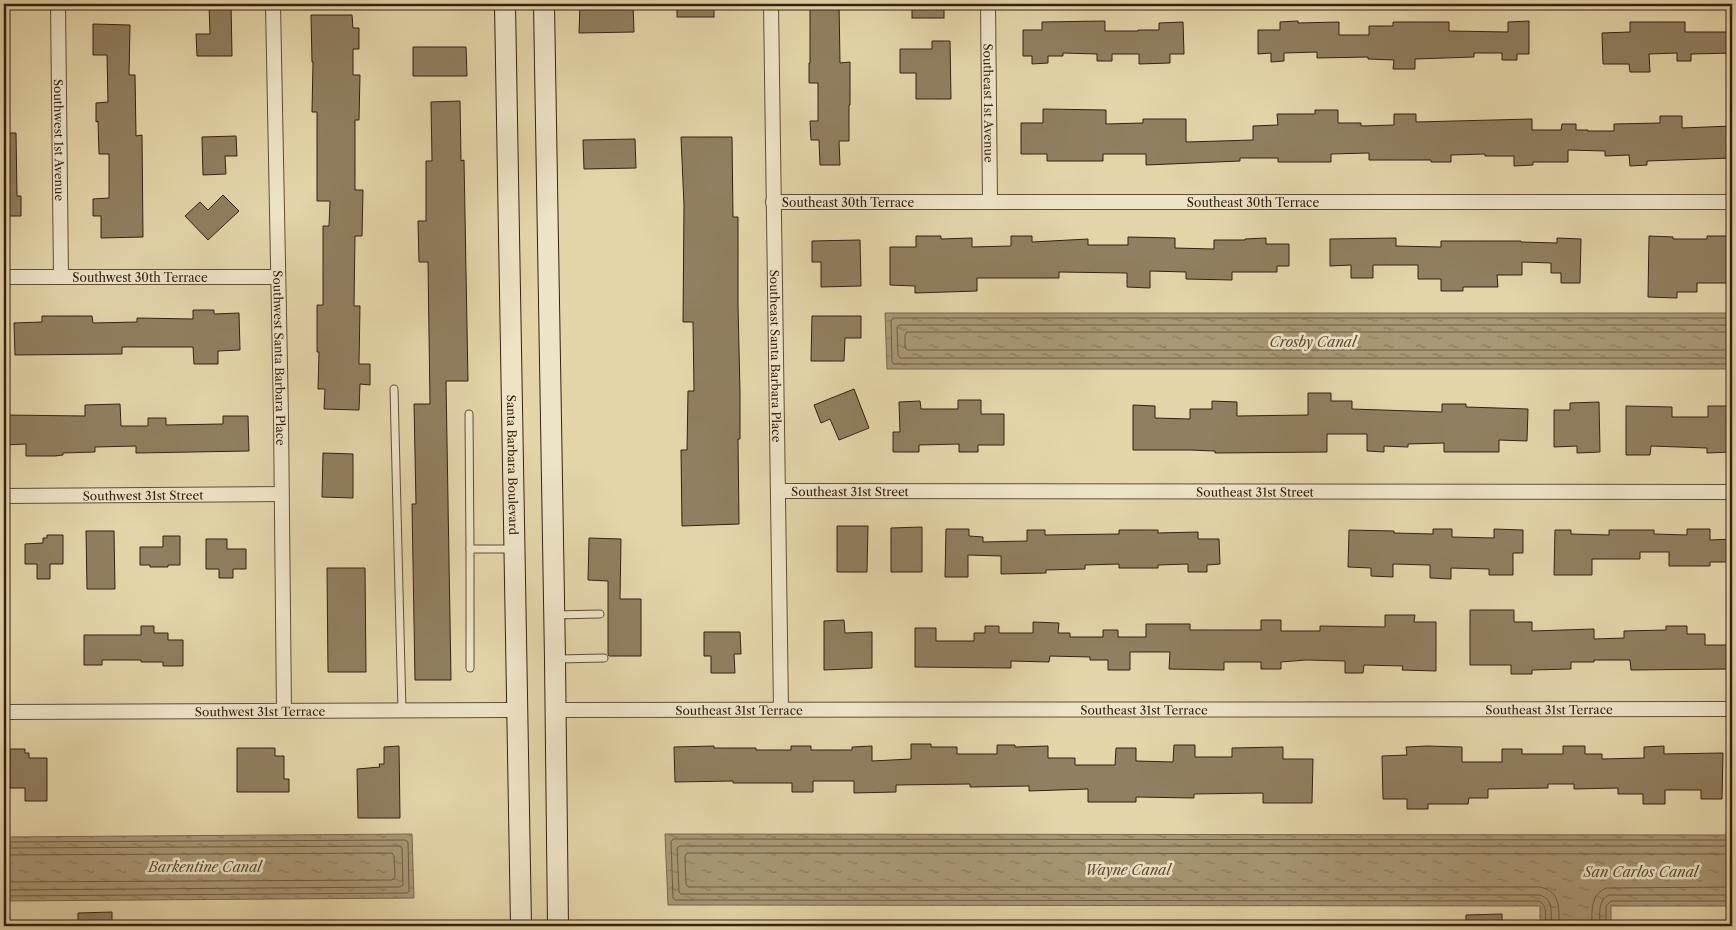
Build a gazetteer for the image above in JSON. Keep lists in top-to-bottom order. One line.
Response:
{"streets":{"main road":["Santa Barbara Boulevard"],"street":["Southeast 1st Avenue","Southwest 1st Avenue","Southeast 30th Terrace","Southwest 30th Terrace","Southeast Santa Barbara Place","Southwest Santa Barbara Place","Southeast 31st Street","Southwest 31st Street","Southeast 31st Terrace","Southwest 31st Terrace"]},"crossings":[["Southeast 1st Avenue","Southeast 30th Terrace"],["Southwest 1st Avenue","Southwest 30th Terrace"],["Southeast 30th Terrace","Southeast Santa Barbara Place"],["Southwest 30th Terrace","Southwest Santa Barbara Place"],["Southeast Santa Barbara Place","Southeast 31st Street"],["Southeast Santa Barbara Place","Southeast 31st Terrace"],["Southwest Santa Barbara Place","Southwest 31st Street"],["Southwest Santa Barbara Place","Southwest 31st Terrace"],["Santa Barbara Boulevard","Southwest 31st Terrace"]],"water":["Crosby Canal","Barkentine Canal","Wayne Canal","San Carlos Canal"]}
